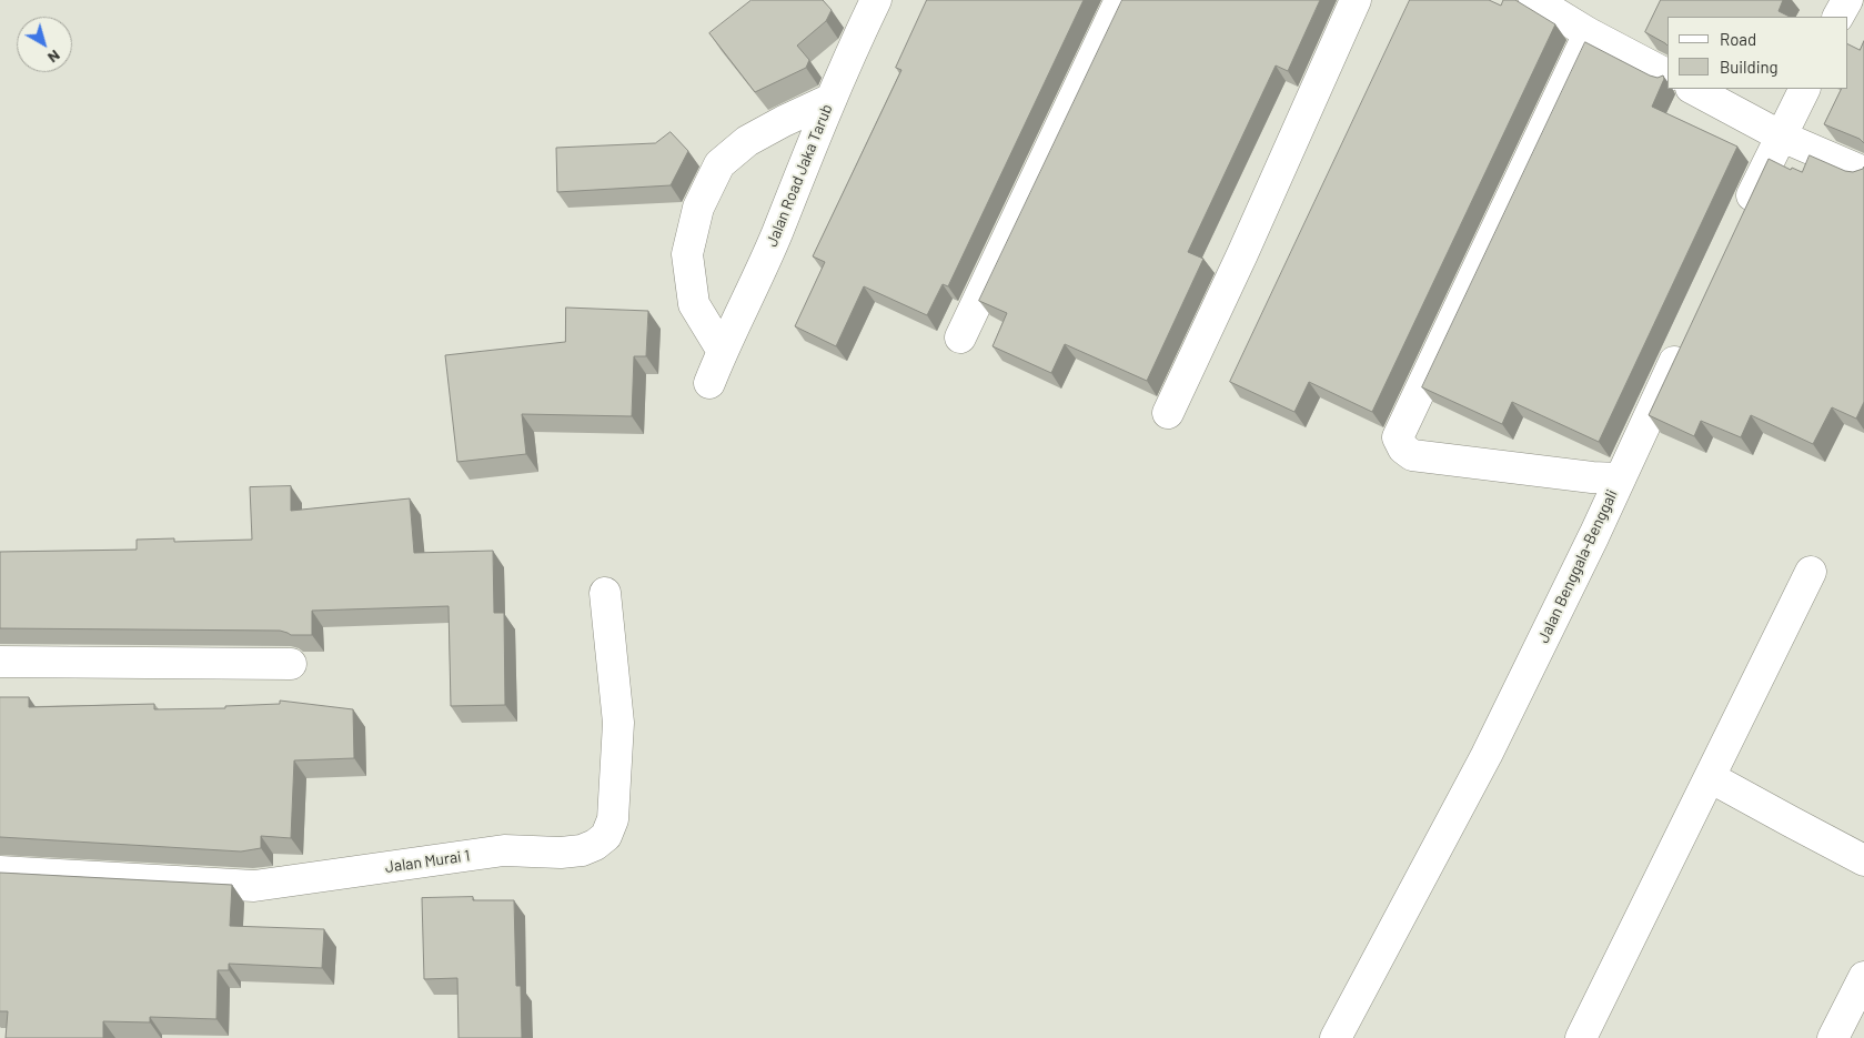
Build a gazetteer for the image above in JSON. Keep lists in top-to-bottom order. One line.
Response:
{"streets":{"street":["Jalan Road Jaka Tarub","Jalan Benggala-Benggali","Jalan Murai 1"]},"legend":["Road","Building"],"north":"bottom right"}
